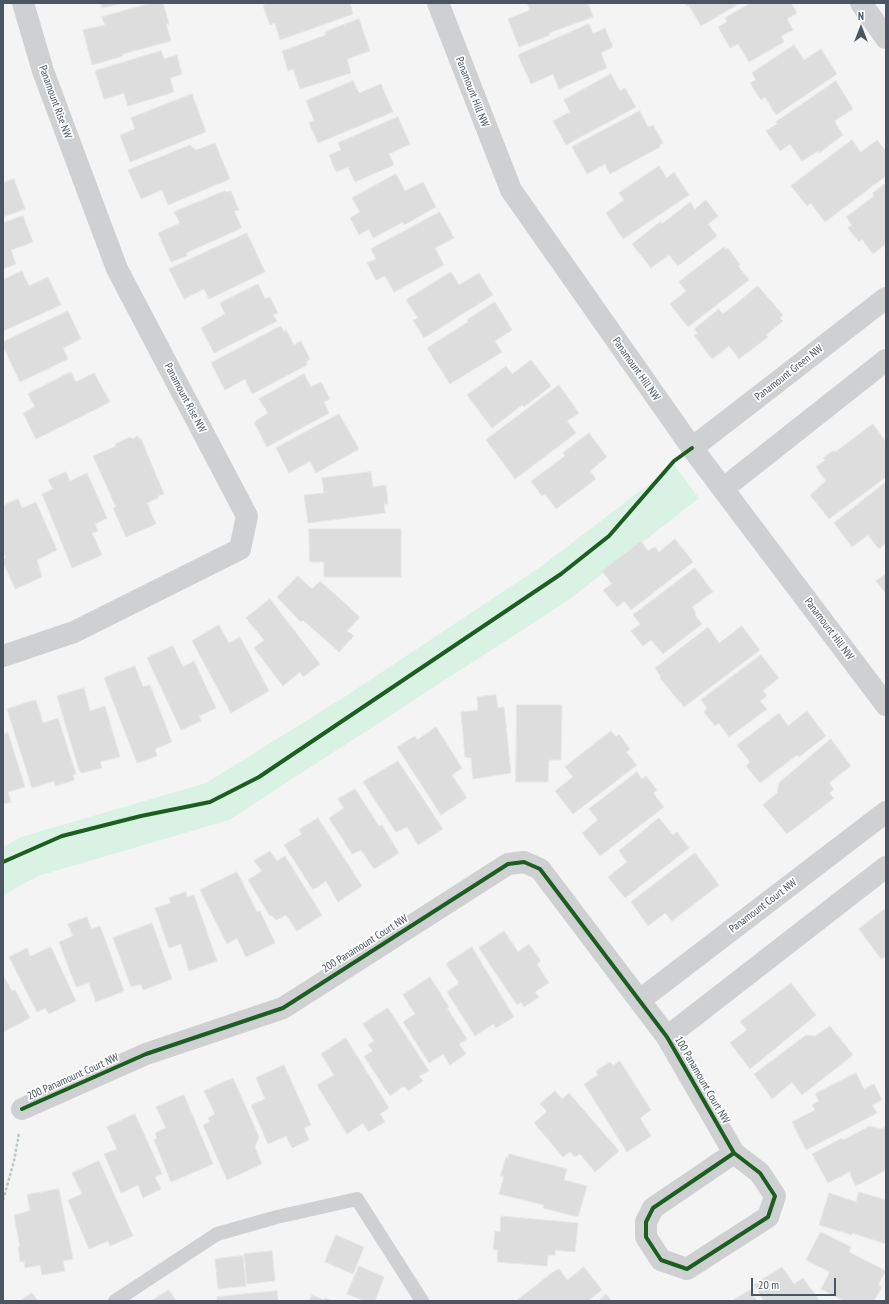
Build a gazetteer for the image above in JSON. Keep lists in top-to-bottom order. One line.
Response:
{"streets":{"street":["Panamount Hill NW","Panamount Rise NW","Panamount Green NW","Panamount Court NW","200 Panamount Court NW","100 Panamount Court NW"]},"crossings":[["Panamount Hill NW","Panamount Green NW"],["Panamount Court NW","200 Panamount Court NW"],["200 Panamount Court NW","100 Panamount Court NW"]],"scale_bar":"20 m","north":"top"}
